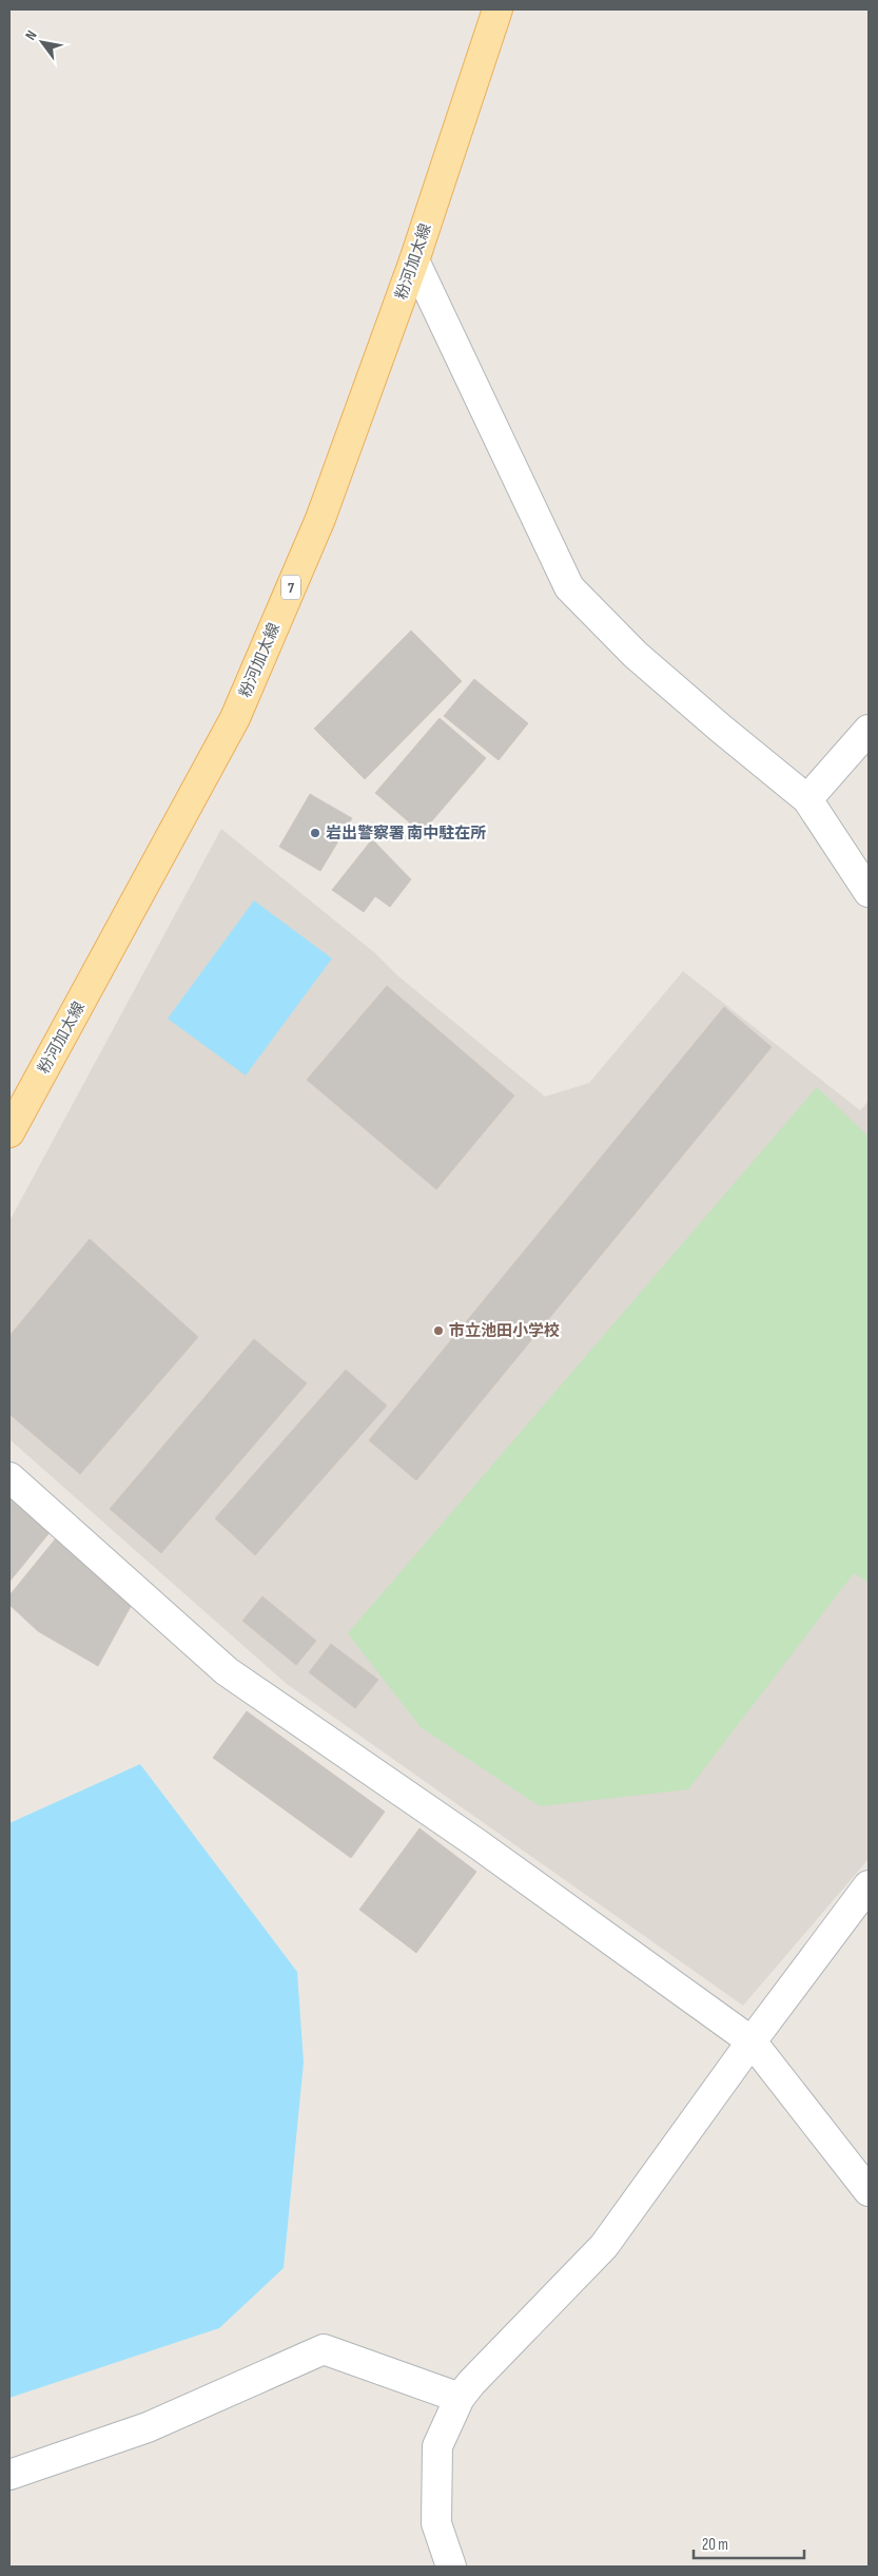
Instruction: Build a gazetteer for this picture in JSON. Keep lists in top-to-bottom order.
{
  "streets": {
    "main road": ["粉河加太線", "7"]
  },
  "places": ["岩出警察署 南中駐在所", "市立池田小学校"],
  "scale_bar": "20 m",
  "north": "top left"
}
